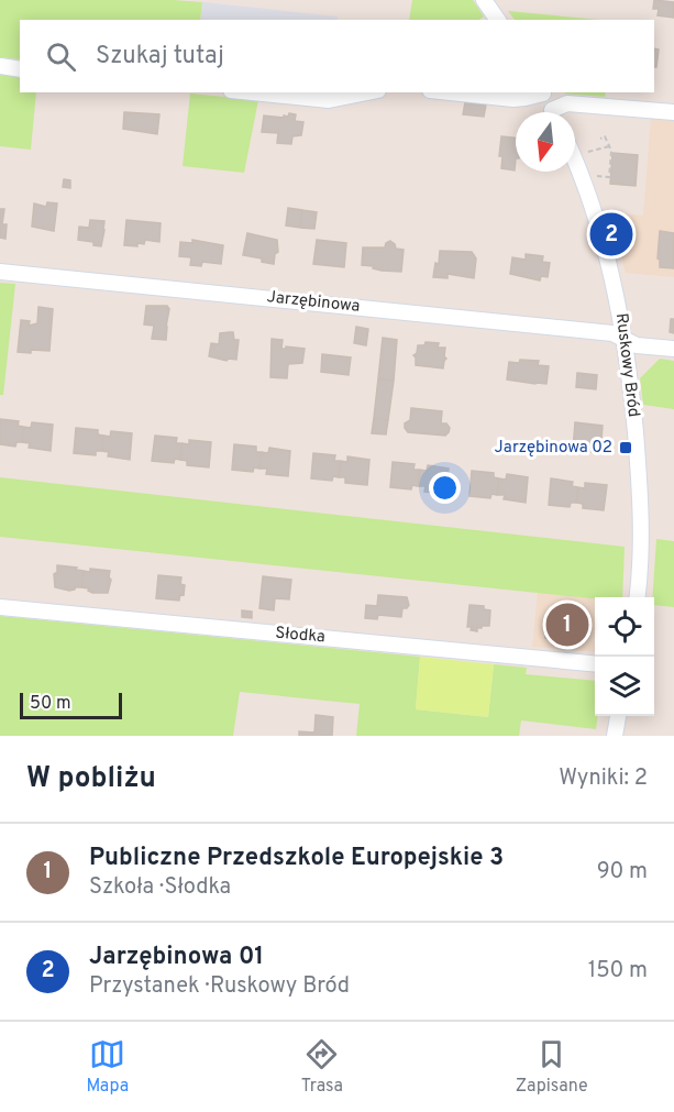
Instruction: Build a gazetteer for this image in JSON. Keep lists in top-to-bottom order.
{
  "streets": {
    "street": ["Jarzębinowa", "Ruskowy Bród", "Słodka"]
  },
  "crossings": [
    ["Jarzębinowa", "Ruskowy Bród"]
  ],
  "places": {
    "transit": ["Jarzębinowa 02"]
  },
  "scale_bar": "50 m",
  "north": "bottom",
  "page": {
    "search": "Szukaj tutaj",
    "pins": ["2", "1"],
    "scale": "50 m",
    "heading": ["W pobliżu", "Wyniki: 2"],
    "list": [
      {
        "mark": "1",
        "name": "Publiczne Przedszkole Europejskie 3",
        "note": "Szkoła · Słodka",
        "value": "90 m"
      },
      {
        "mark": "2",
        "name": "Jarzębinowa 01",
        "note": "Przystanek · Ruskowy Bród",
        "value": "150 m"
      }
    ],
    "nav": ["Mapa", "Trasa", "Zapisane"]
  }
}
